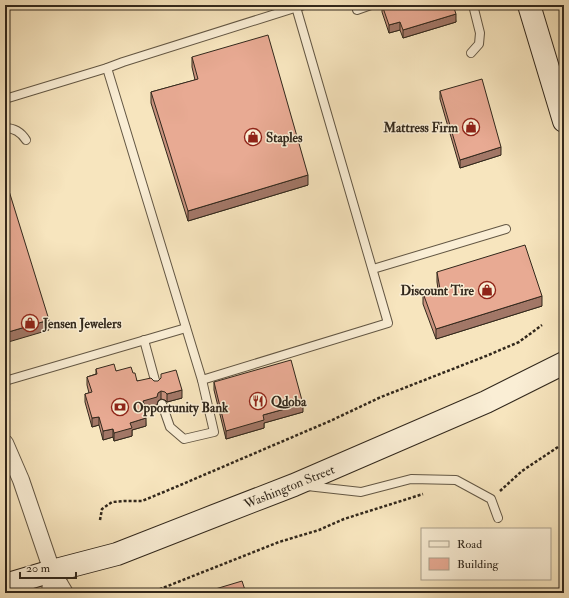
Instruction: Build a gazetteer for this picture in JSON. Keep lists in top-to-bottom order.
{
  "streets": {
    "main road": ["Washington Street"]
  },
  "places": {
    "shop": [
      "Mattress Firm",
      "Staples",
      "Discount Tire",
      "Jensen Jewelers"
    ],
    "restaurant": ["Qdoba"],
    "bank": ["Opportunity Bank"]
  },
  "legend": ["Road", "Building"],
  "scale_bar": "20 m"
}
